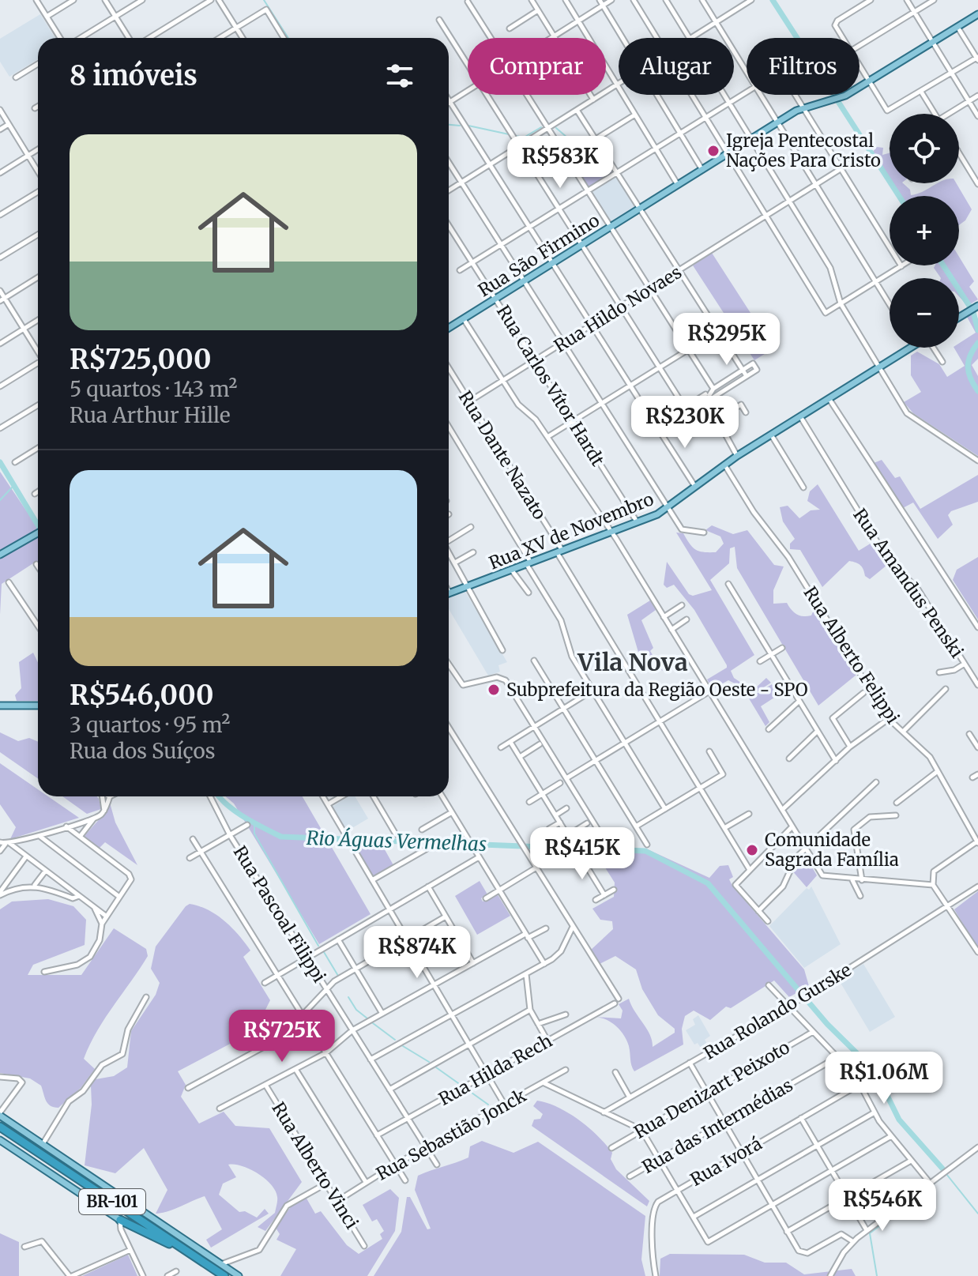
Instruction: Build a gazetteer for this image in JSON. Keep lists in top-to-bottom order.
{
  "streets": {
    "highway": ["BR-101"],
    "main road": ["Rua São Firmino", "Rua XV de Novembro"],
    "street": [
      "Rua Hildo Novaes",
      "Rua Carlos Vítor Hardt",
      "Rua Dante Nazato",
      "Rua Amandus Penski",
      "Rua Alberto Felippi",
      "Rua Pascoal Filippi",
      "Rua Rolando Gurske",
      "Rua Hilda Rech",
      "Rua Denizart Peixoto",
      "Rua das Intermédias",
      "Rua Sebastião Jonck",
      "Rua Ivorá",
      "Rua Alberto Vinci"
    ]
  },
  "crossings": [
    ["Rua São Firmino", "Rua Carlos Vítor Hardt"],
    ["Rua Hildo Novaes", "Rua Carlos Vítor Hardt"],
    ["Rua Hildo Novaes", "Rua Dante Nazato"],
    ["Rua Carlos Vítor Hardt", "Rua XV de Novembro"],
    ["Rua Dante Nazato", "Rua XV de Novembro"],
    ["Rua XV de Novembro", "Rua Amandus Penski"],
    ["Rua XV de Novembro", "Rua Alberto Felippi"],
    ["Rua Pascoal Filippi", "Rua Hilda Rech"],
    ["Rua Pascoal Filippi", "Rua Sebastião Jonck"],
    ["Rua Sebastião Jonck", "Rua Alberto Vinci"]
  ],
  "districts": ["Vila Nova"],
  "water": ["Rio Águas Vermelhas"],
  "places": ["Igreja Pentecostal Nações Para Cristo", "Subprefeitura da Região Oeste - SPO", "Comunidade Sagrada Família"],
  "page": {
    "chip": ["Comprar", "Alugar", "Filtros"],
    "heading": "8 imóveis",
    "map_buttons": ["+", "−"],
    "list": [
      {
        "name": "R$725,000",
        "note": "5 quartos · 143 m² · Rua Arthur Hille"
      },
      {
        "name": "R$546,000",
        "note": "3 quartos · 95 m² · Rua dos Suíços"
      }
    ],
    "price": [
      "R$583K",
      "R$295K",
      "R$230K",
      "R$415K",
      "R$874K",
      "R$725K",
      "R$1.06M",
      "R$546K"
    ]
  }
}
